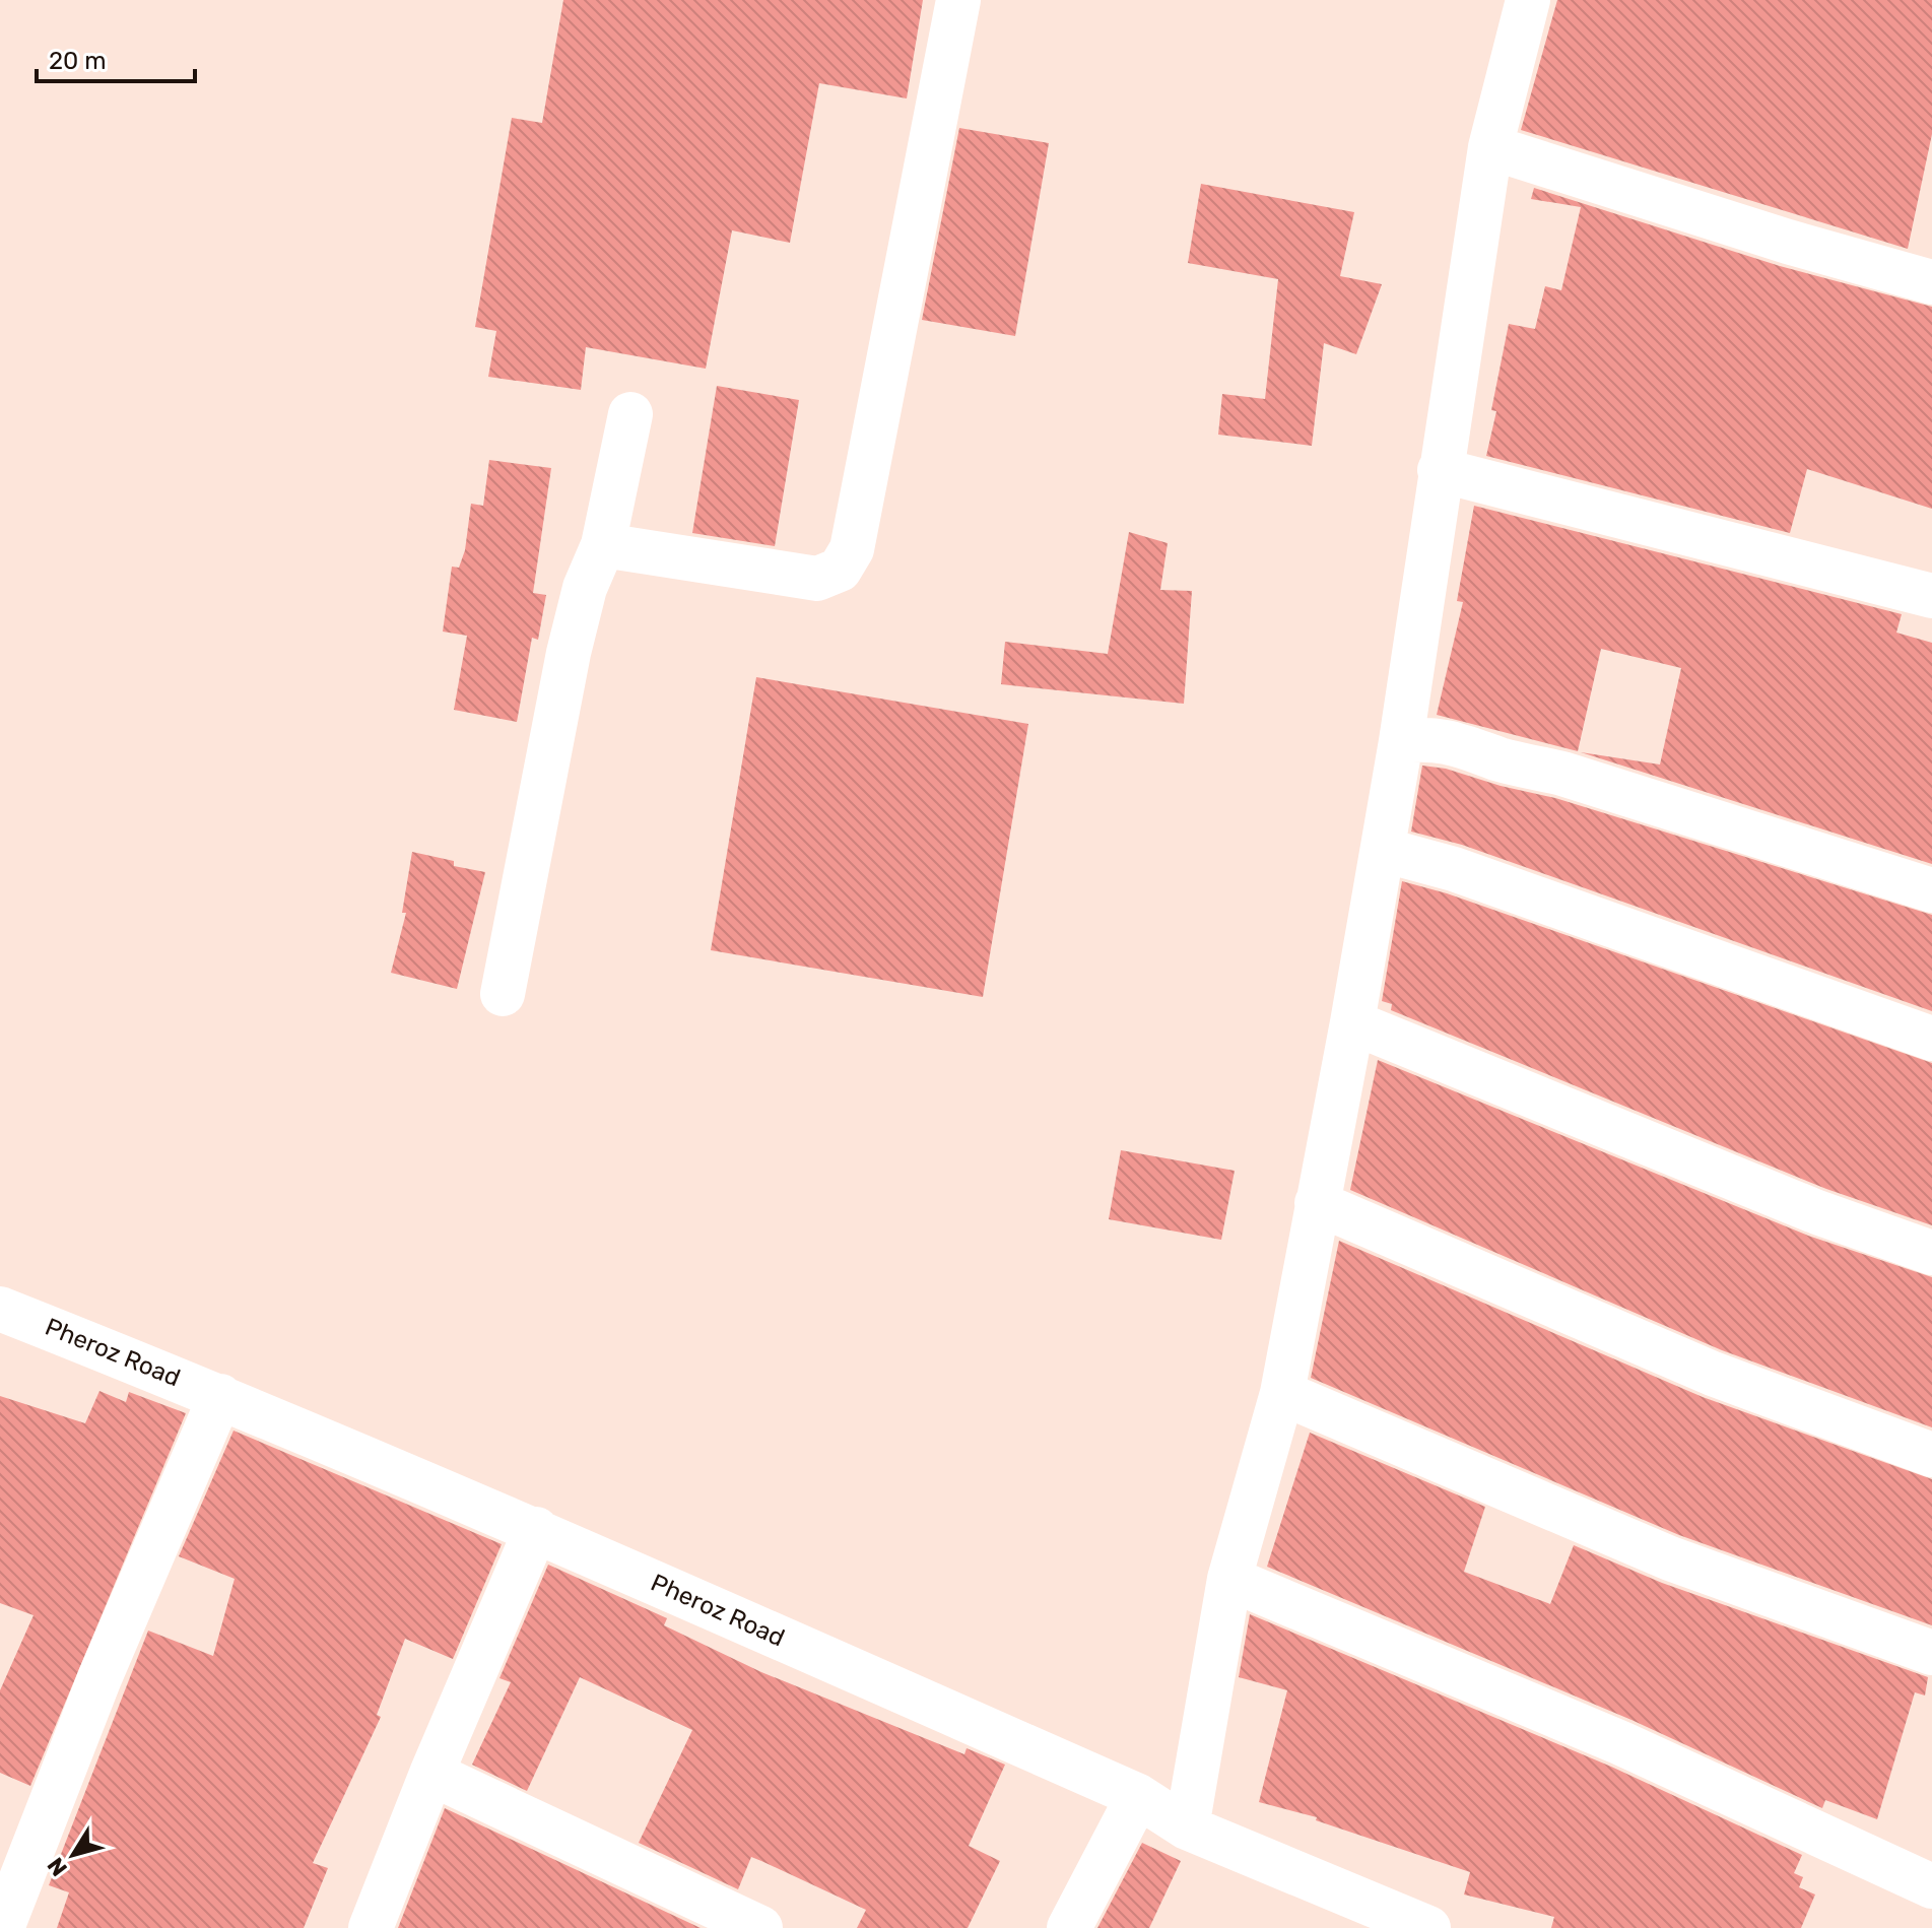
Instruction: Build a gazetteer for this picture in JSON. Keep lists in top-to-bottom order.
{
  "streets": {
    "street": ["Pheroz Road"]
  },
  "scale_bar": "20 m",
  "north": "bottom left"
}
